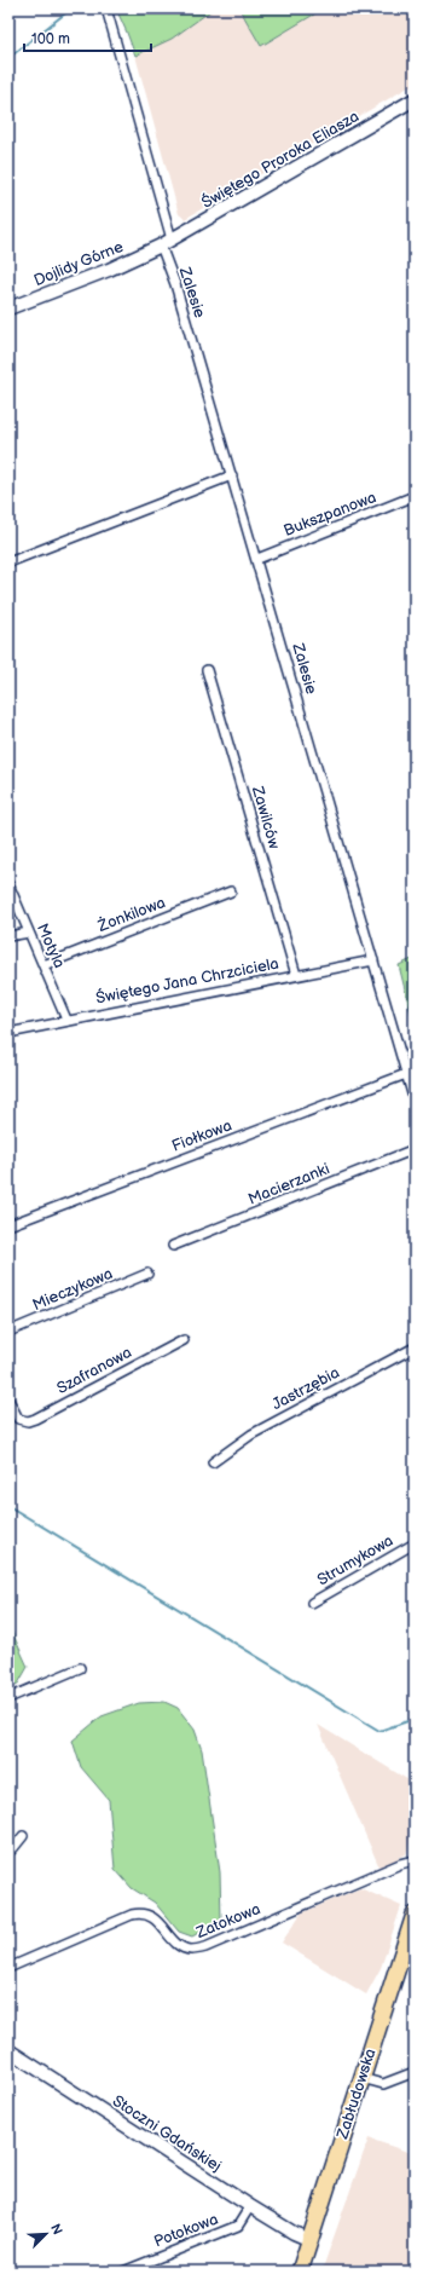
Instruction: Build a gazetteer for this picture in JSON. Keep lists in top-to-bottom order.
{
  "streets": {
    "highway": ["Zabłudowska"],
    "street": [
      "Świętego Proroka Eliasza",
      "Dojlidy Górne",
      "Zalesie",
      "Bukszpanowa",
      "Zawilców",
      "Żonkilowa",
      "Motyla",
      "Świętego Jana Chrzciciela",
      "Fiołkowa",
      "Macierzanki",
      "Mieczykowa",
      "Szafranowa",
      "Jastrzębia",
      "Strumykowa",
      "Zatokowa",
      "Stoczni Gdańskiej",
      "Potokowa"
    ]
  },
  "crossings": [
    ["Świętego Proroka Eliasza", "Dojlidy Górne"],
    ["Świętego Proroka Eliasza", "Zalesie"],
    ["Dojlidy Górne", "Zalesie"],
    ["Zalesie", "Bukszpanowa"],
    ["Zalesie", "Świętego Jana Chrzciciela"],
    ["Zalesie", "Fiołkowa"],
    ["Zawilców", "Świętego Jana Chrzciciela"],
    ["Żonkilowa", "Motyla"],
    ["Motyla", "Świętego Jana Chrzciciela"],
    ["Zabłudowska", "Stoczni Gdańskiej"],
    ["Stoczni Gdańskiej", "Potokowa"]
  ],
  "scale_bar": "100 m",
  "north": "top right"
}
